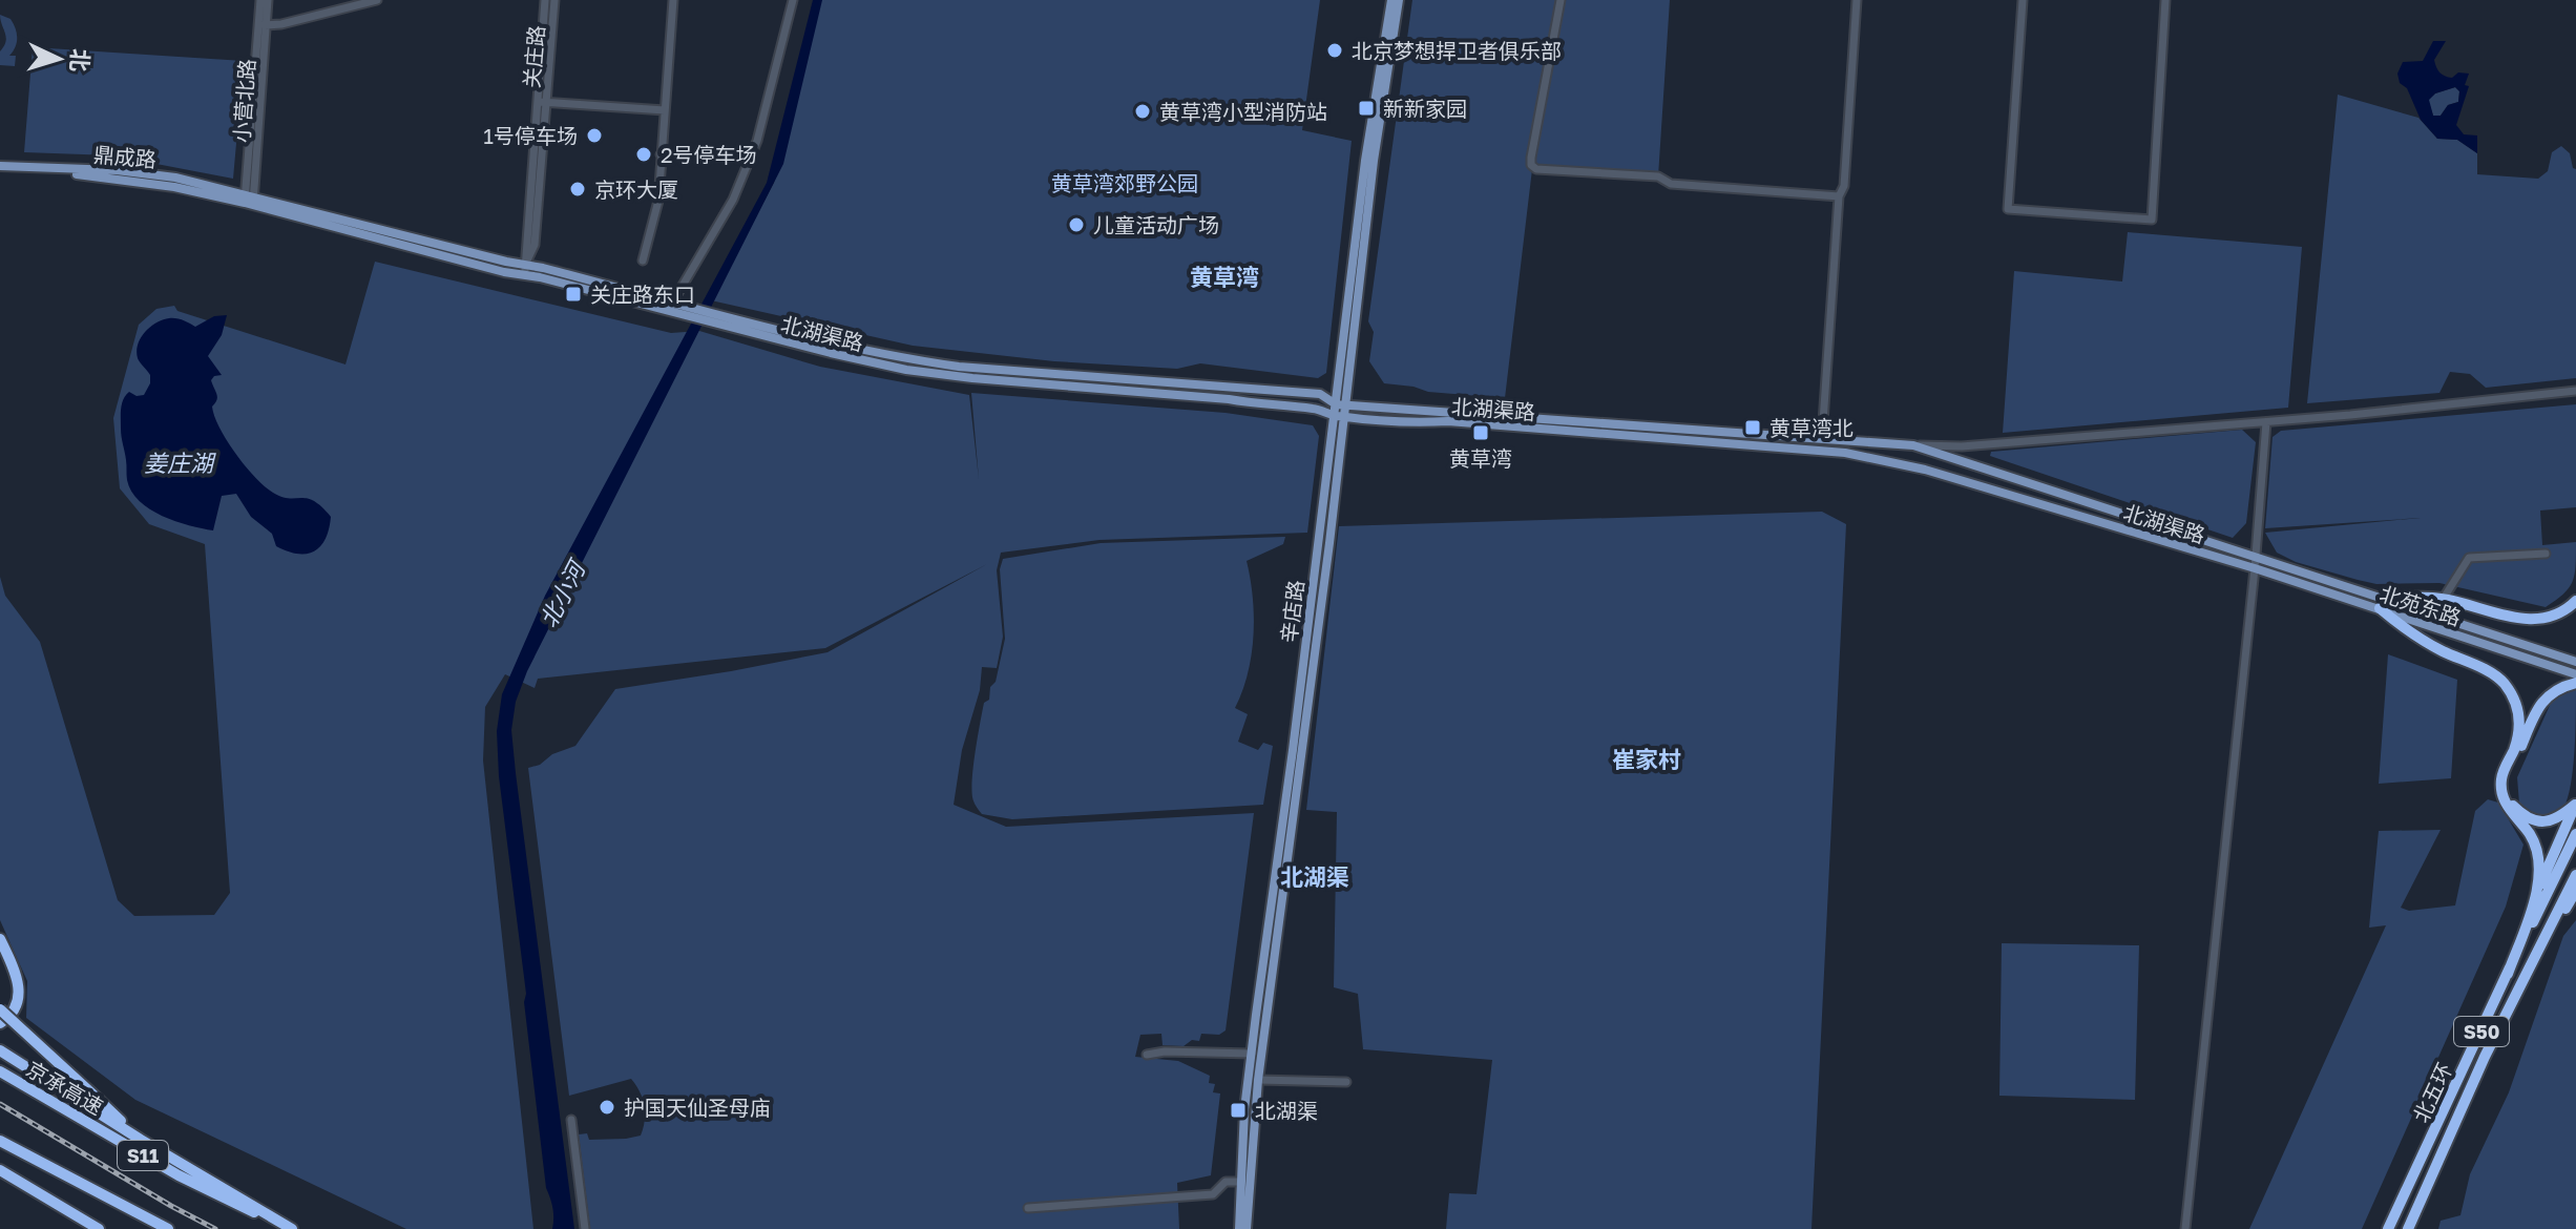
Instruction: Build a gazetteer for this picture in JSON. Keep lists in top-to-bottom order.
{
  "streets": {
    "highway": [
      "S50",
      "京承高速",
      "北五环",
      "S11"
    ],
    "main road": [
      "鼎成路",
      "北湖渠路",
      "北苑东路",
      "辛店路"
    ],
    "street": ["关庄路", "小营北路"]
  },
  "crossings": [
    ["小营北路", "鼎成路"],
    ["北湖渠路", "北苑东路"],
    ["北湖渠路", "辛店路"]
  ],
  "districts": ["黄草湾", "崔家村", "北湖渠"],
  "water": ["姜庄湖", "北小河"],
  "parks": ["黄草湾郊野公园"],
  "places": {
    "other": [
      "北京梦想捍卫者俱乐部",
      "黄草湾小型消防站",
      "1号停车场",
      "2号停车场",
      "京环大厦",
      "儿童活动广场",
      "护国天仙圣母庙"
    ],
    "transit": [
      "新新家园",
      "关庄路东口",
      "黄草湾北",
      "黄草湾",
      "北湖渠"
    ]
  },
  "north": "right"
}
